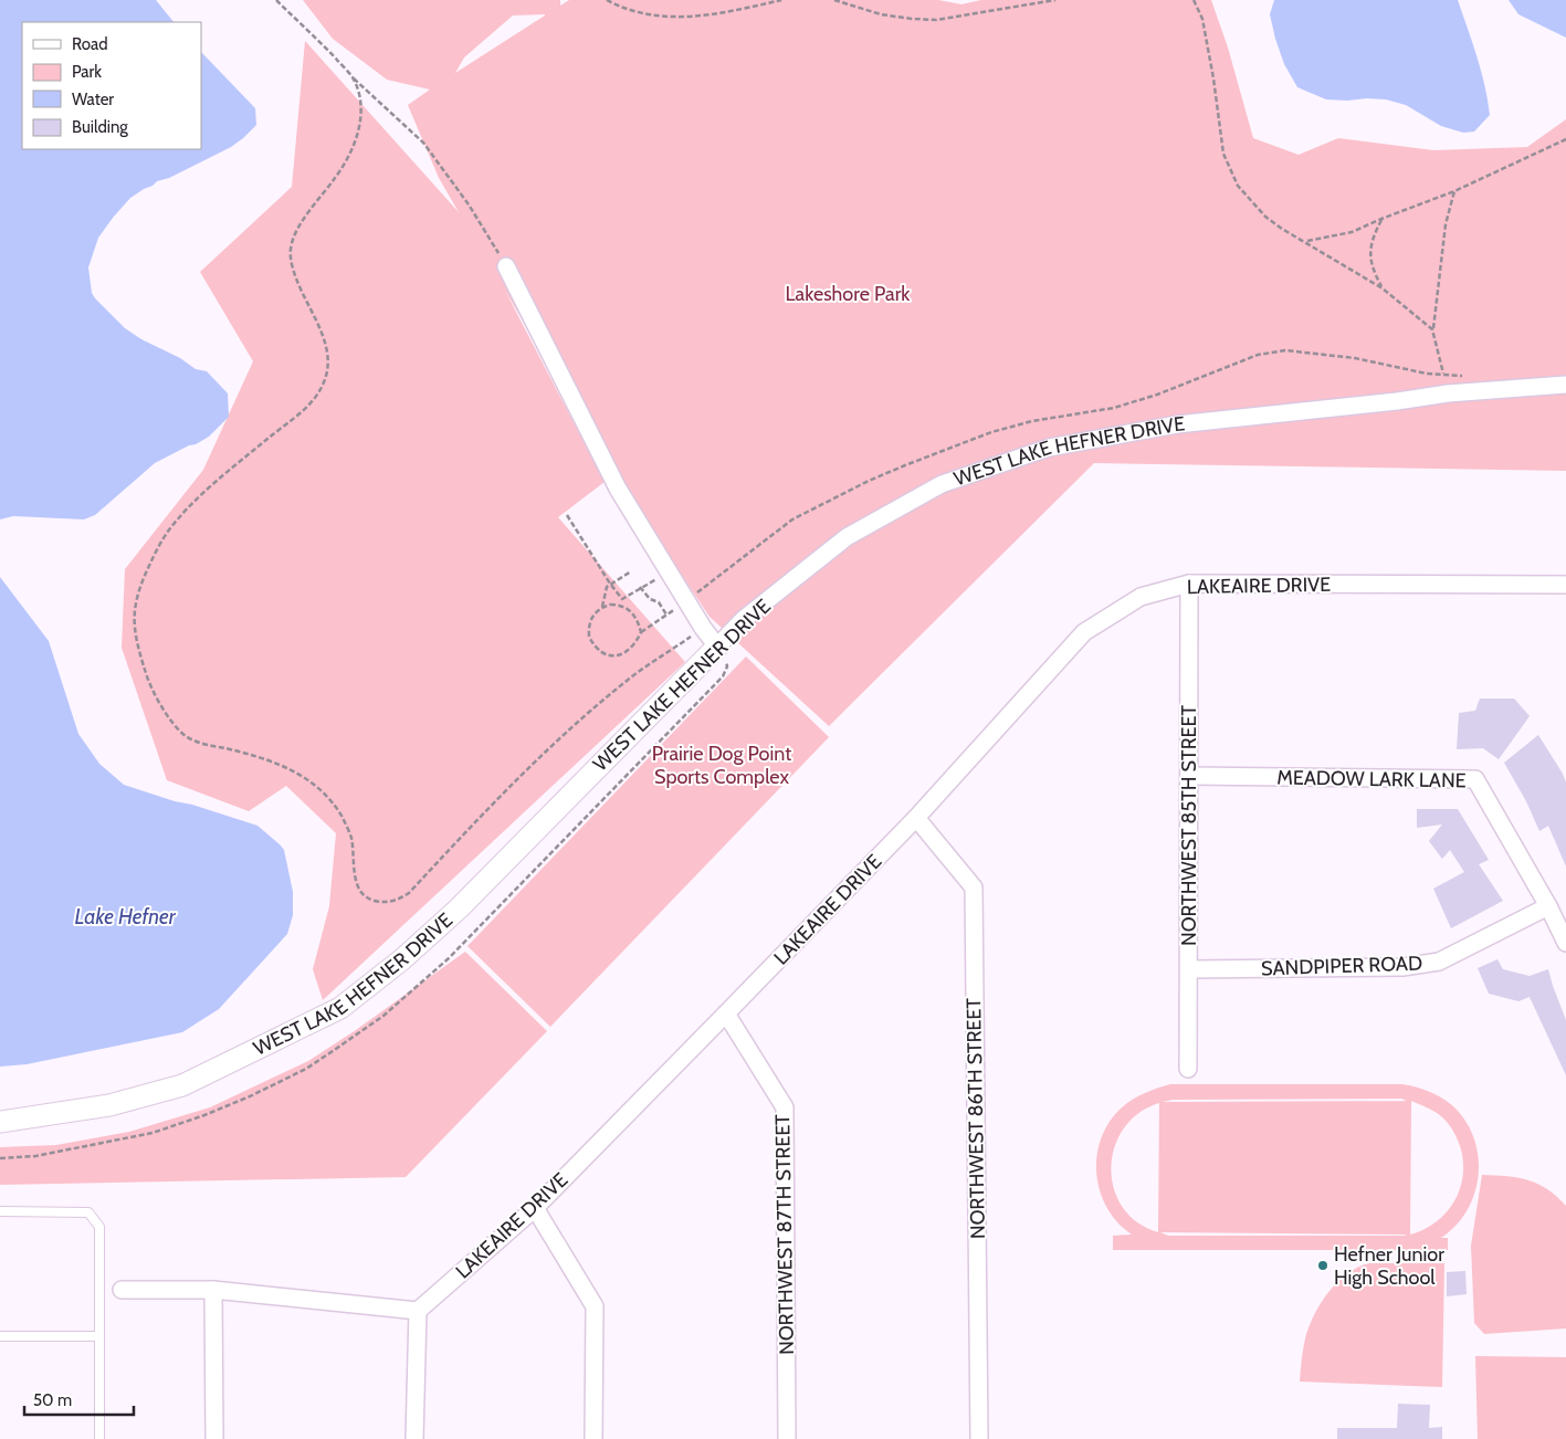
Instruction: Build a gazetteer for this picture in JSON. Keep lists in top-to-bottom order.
{
  "streets": {
    "street": [
      "WEST LAKE HEFNER DRIVE",
      "LAKEAIRE DRIVE",
      "MEADOW LARK LANE",
      "NORTHWEST 85TH STREET",
      "SANDPIPER ROAD",
      "NORTHWEST 86TH STREET",
      "NORTHWEST 87TH STREET"
    ]
  },
  "crossings": [
    ["LAKEAIRE DRIVE", "NORTHWEST 85TH STREET"],
    ["LAKEAIRE DRIVE", "NORTHWEST 86TH STREET"],
    ["LAKEAIRE DRIVE", "NORTHWEST 87TH STREET"],
    ["MEADOW LARK LANE", "NORTHWEST 85TH STREET"],
    ["MEADOW LARK LANE", "SANDPIPER ROAD"],
    ["NORTHWEST 85TH STREET", "SANDPIPER ROAD"]
  ],
  "water": ["Lake Hefner"],
  "parks": ["Lakeshore Park", "Prairie Dog Point Sports Complex"],
  "places": ["Hefner Junior High School"],
  "legend": [
    "Road",
    "Park",
    "Water",
    "Building"
  ],
  "scale_bar": "50 m"
}
